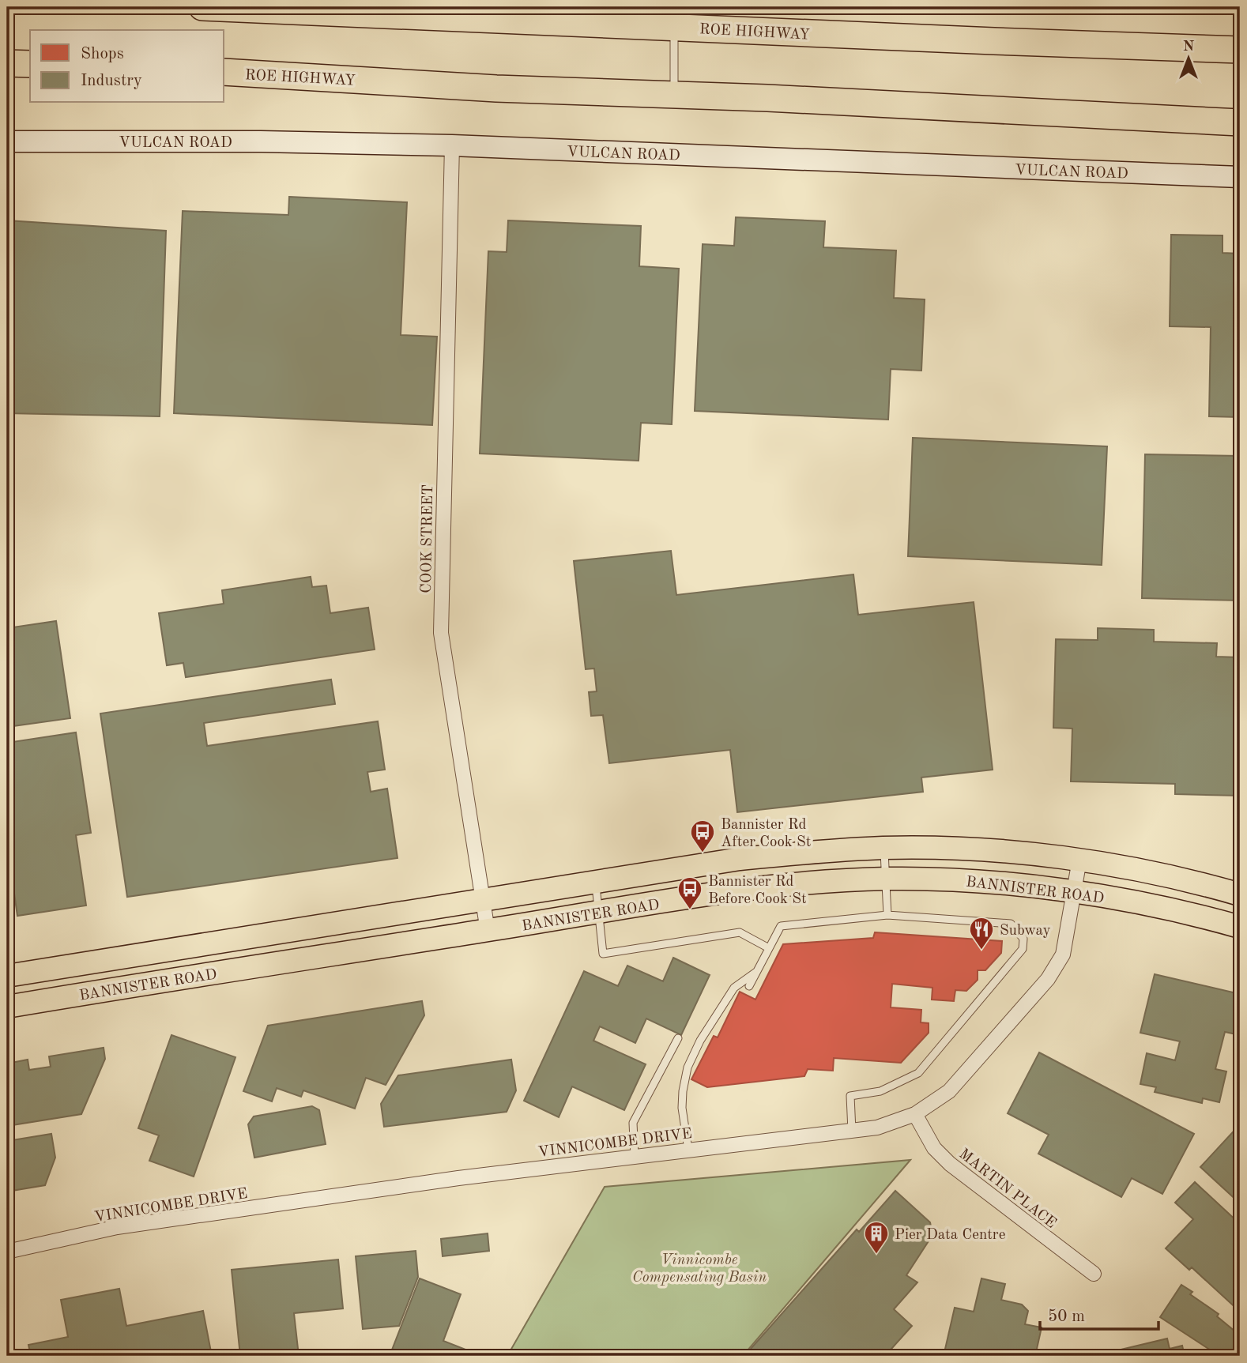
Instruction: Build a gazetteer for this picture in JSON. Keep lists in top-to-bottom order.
{
  "streets": {
    "highway": ["ROE HIGHWAY"],
    "main road": ["BANNISTER ROAD"],
    "street": [
      "VULCAN ROAD",
      "COOK STREET",
      "VINNICOMBE DRIVE",
      "MARTIN PLACE"
    ]
  },
  "crossings": [
    ["VULCAN ROAD", "COOK STREET"],
    ["COOK STREET", "BANNISTER ROAD"],
    ["BANNISTER ROAD", "VINNICOMBE DRIVE"],
    ["VINNICOMBE DRIVE", "MARTIN PLACE"]
  ],
  "parks": ["Vinnicombe Compensating Basin"],
  "places": {
    "bus stop": ["Bannister Rd After Cook St", "Bannister Rd Before Cook St"],
    "restaurant": ["Subway"],
    "building": ["Pier Data Centre"]
  },
  "legend": ["Shops", "Industry"],
  "scale_bar": "50 m",
  "north": "top"
}
